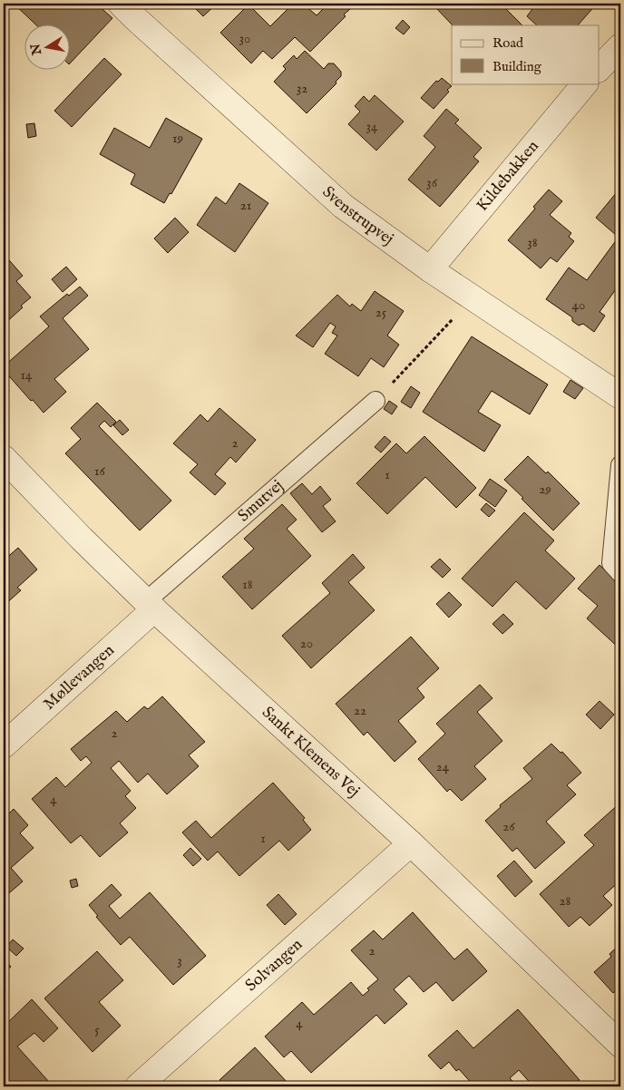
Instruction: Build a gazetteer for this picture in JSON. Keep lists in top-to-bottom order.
{
  "streets": {
    "street": [
      "Kildebakken",
      "Svenstrupvej",
      "Møllevangen",
      "Sankt Klemens Vej",
      "Solvangen"
    ],
    "lane": ["Smutvej"]
  },
  "crossings": [
    ["Kildebakken", "Svenstrupvej"],
    ["Smutvej", "Møllevangen"],
    ["Smutvej", "Sankt Klemens Vej"],
    ["Møllevangen", "Sankt Klemens Vej"],
    ["Sankt Klemens Vej", "Solvangen"]
  ],
  "house_numbers": [
    "30",
    "32",
    "34",
    "19",
    "36",
    "21",
    "38",
    "40",
    "25",
    "14",
    "2",
    "16",
    "1",
    "29",
    "18",
    "20",
    "22",
    "2",
    "24",
    "4",
    "26",
    "1",
    "28",
    "2",
    "3",
    "4",
    "5"
  ],
  "legend": ["Road", "Building"],
  "north": "left"
}
